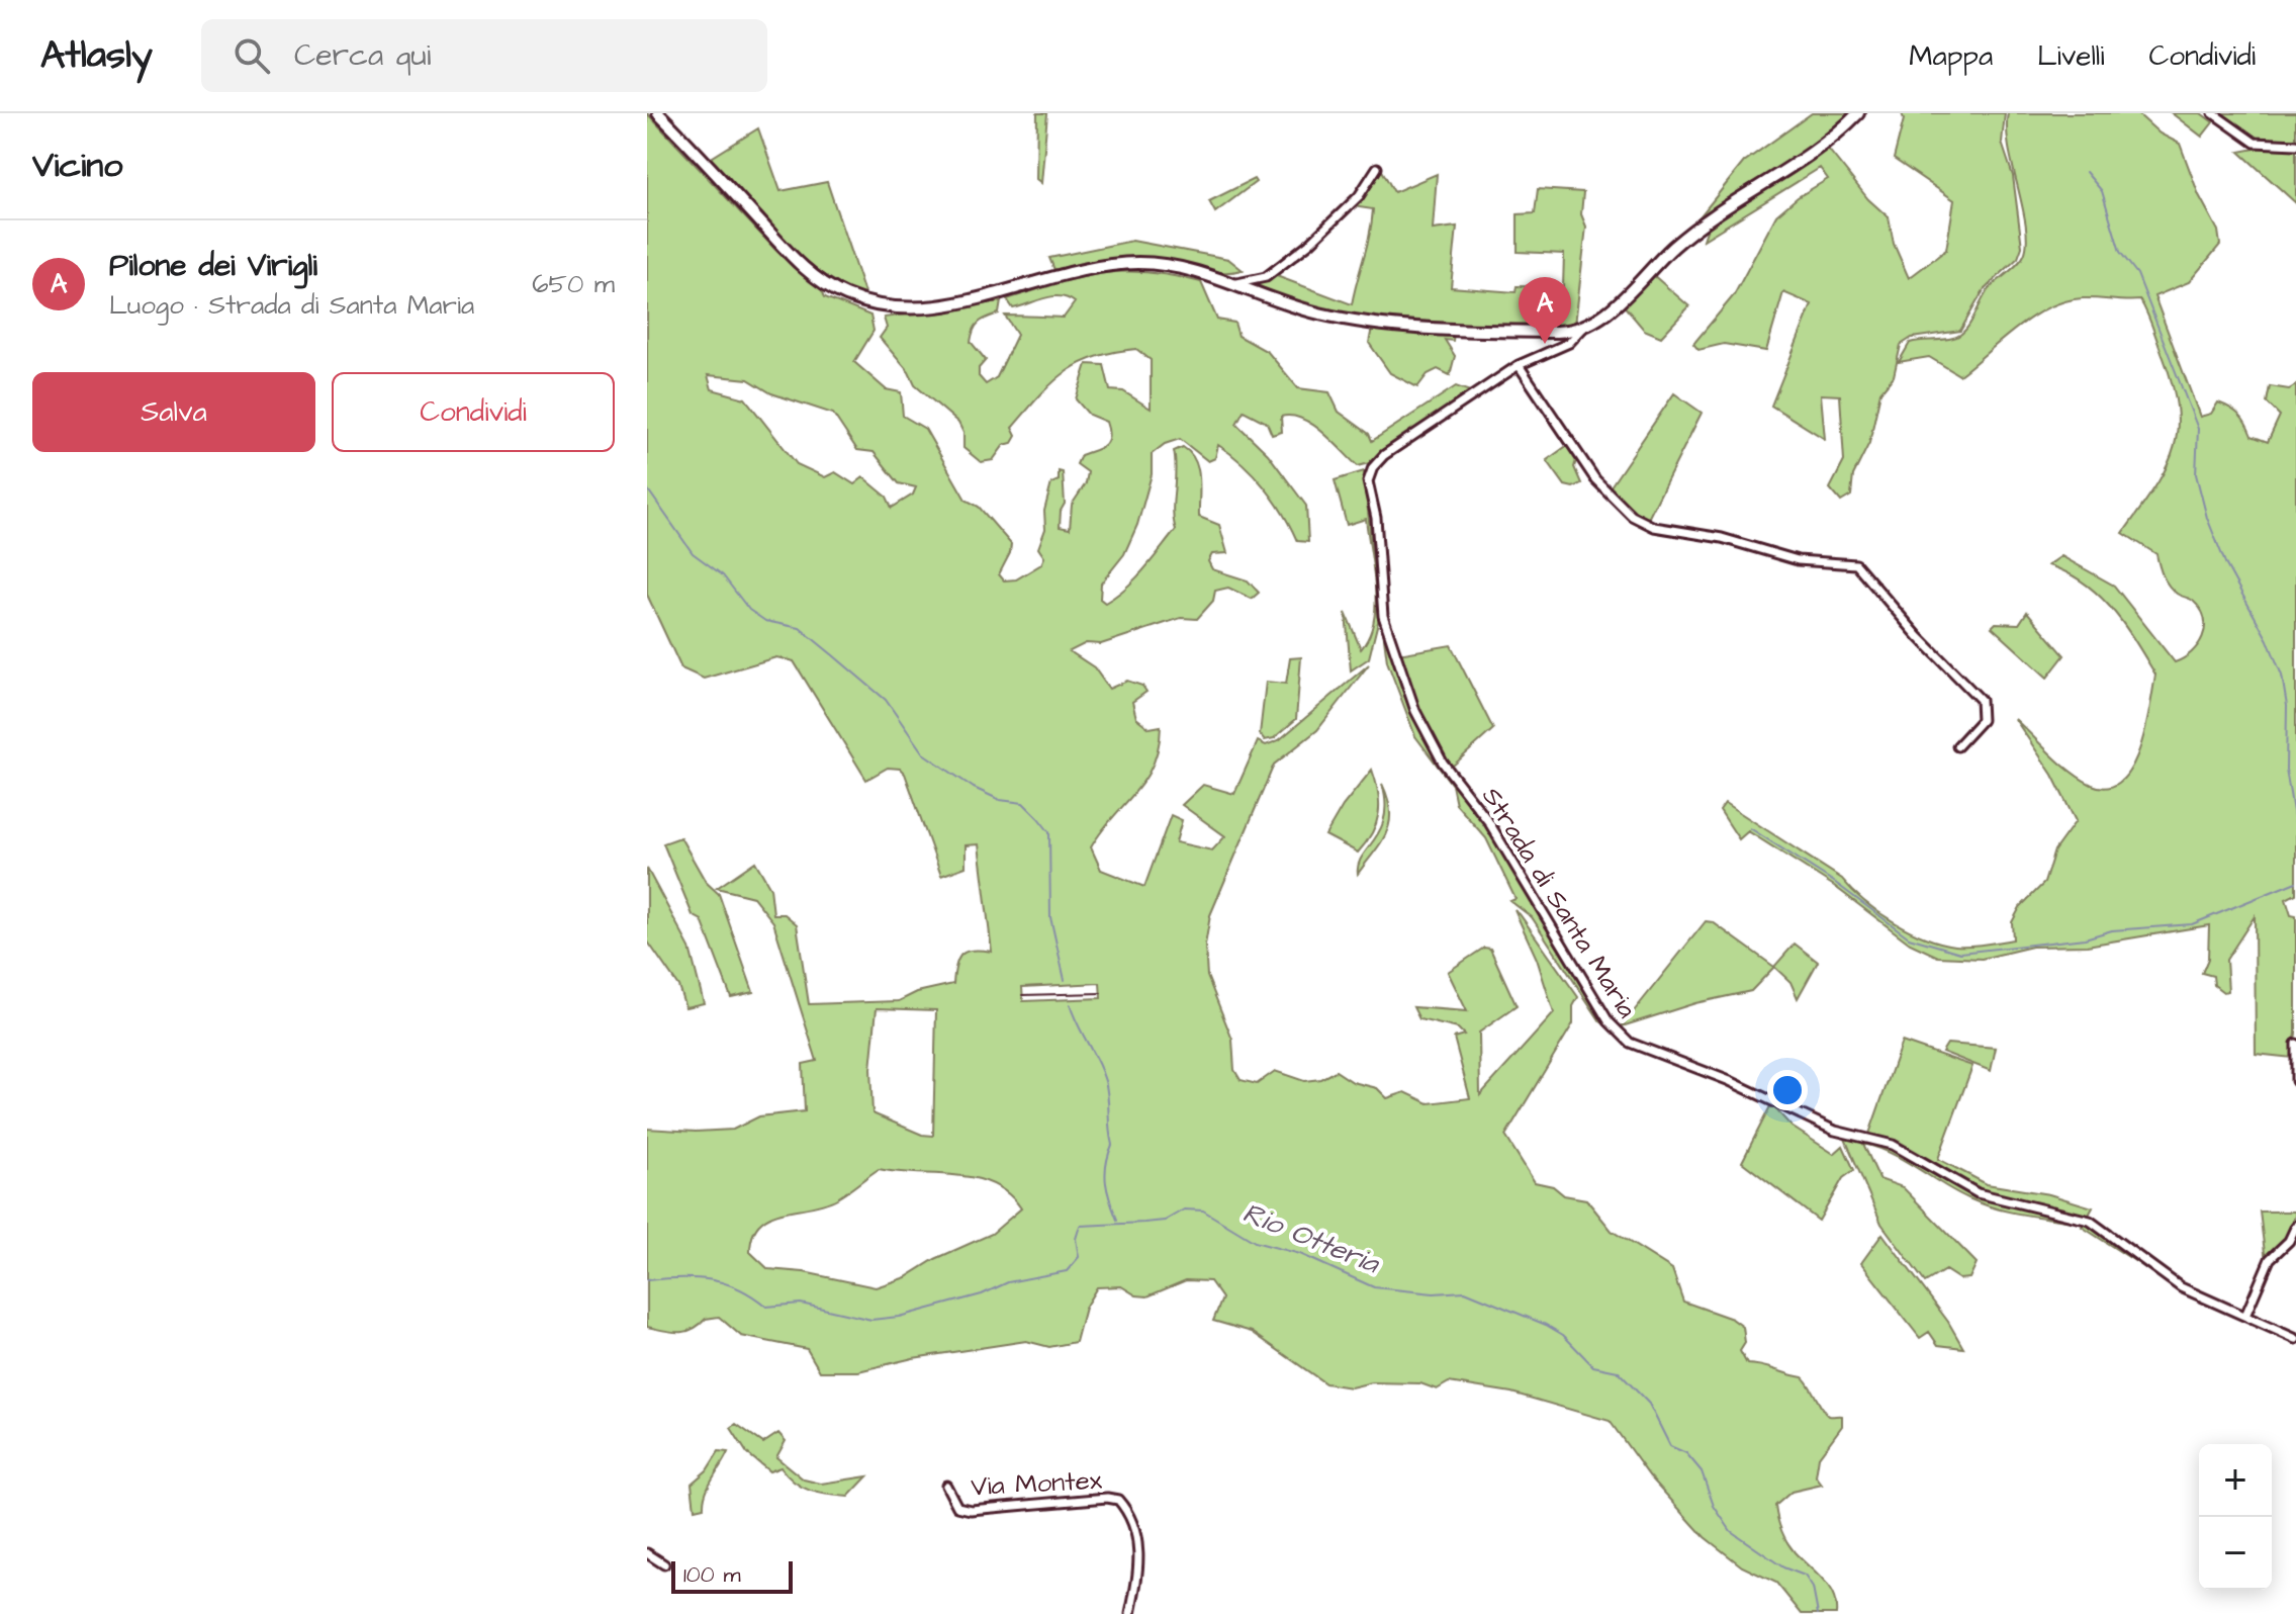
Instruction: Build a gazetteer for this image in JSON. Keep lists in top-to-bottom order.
{
  "streets": {
    "street": ["Strada di Santa Maria", "Via Montex"]
  },
  "water": ["Rio Otteria"],
  "scale_bar": "100 m",
  "page": {
    "header": "Atlasly",
    "search": "Cerca qui",
    "nav": ["Mappa", "Livelli", "Condividi"],
    "heading": "Vicino",
    "list": [
      {
        "mark": "A",
        "name": "Pilone dei Virigli",
        "note": "Luogo · Strada di Santa Maria",
        "value": "650 m"
      }
    ],
    "pins": "A",
    "buttons": ["Salva", "Condividi"],
    "map_buttons": ["+", "−"],
    "scale": "100 m"
  }
}
